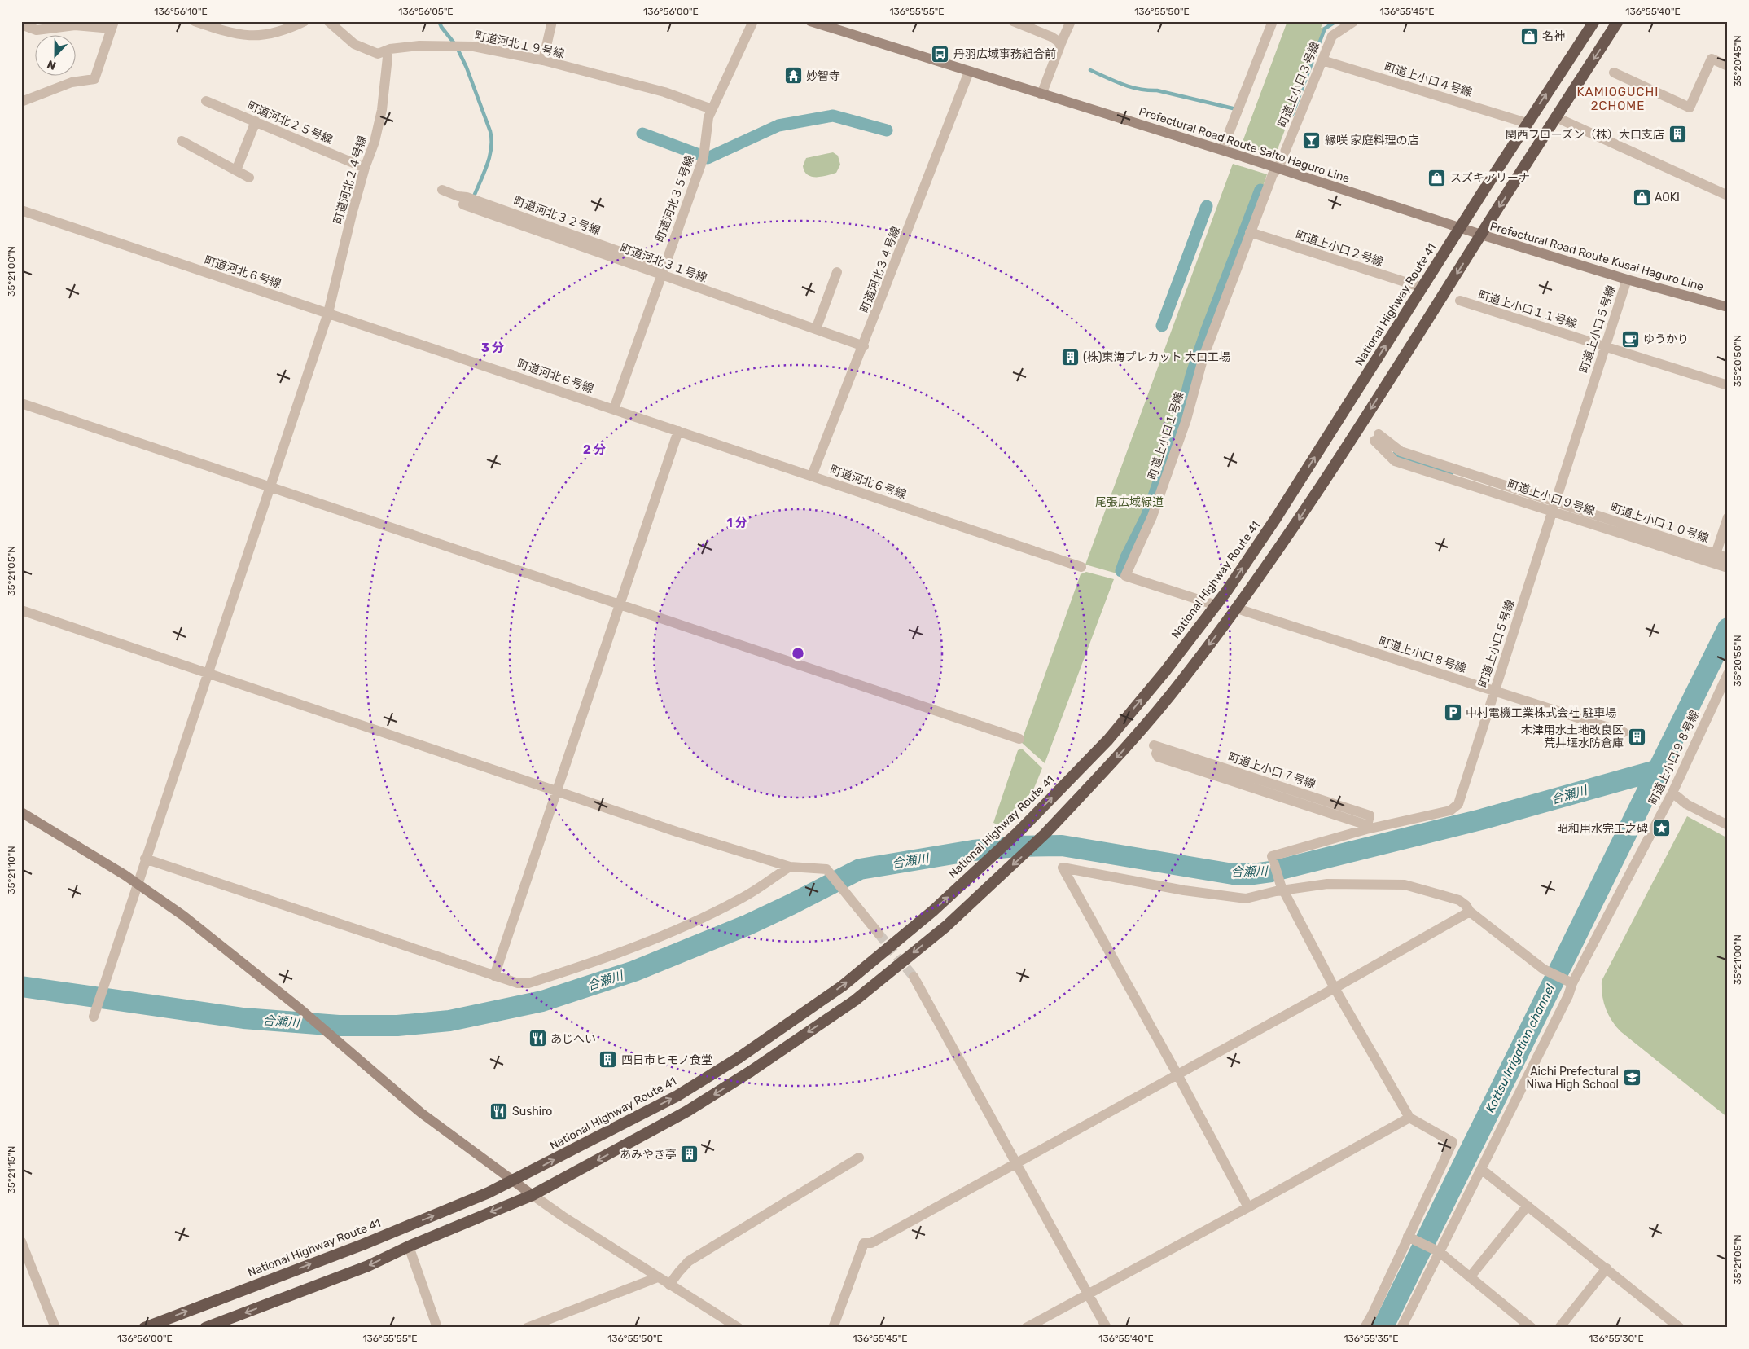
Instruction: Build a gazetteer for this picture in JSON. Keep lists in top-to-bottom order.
{
  "streets": {
    "highway": ["National Highway Route 41"],
    "main road": ["Prefectural Road Route Saito Haguro Line", "Prefectural Road Route Kusai Haguro Line"],
    "street": [
      "町道河北１９号線",
      "町道上小口４号線",
      "町道上小口３号線",
      "町道河北２５号線",
      "町道河北２４号線",
      "町道河北３５号線",
      "町道河北３２号線",
      "町道上小口２号線",
      "町道河北３１号線",
      "町道河北３４号線",
      "町道河北６号線",
      "町道上小口１１号線",
      "町道上小口５号線",
      "町道上小口１号線",
      "町道上小口９号線",
      "町道上小口１０号線",
      "町道上小口８号線",
      "町道上小口９８号線"
    ]
  },
  "crossings": [
    ["町道河北１９号線", "町道河北２４号線"],
    ["町道河北１９号線", "町道河北３５号線"],
    ["町道上小口４号線", "町道上小口３号線"],
    ["町道上小口４号線", "National Highway Route 41"],
    ["町道上小口３号線", "Prefectural Road Route Saito Haguro Line"],
    ["町道上小口３号線", "町道上小口１号線"],
    ["町道河北２５号線", "町道河北２４号線"],
    ["Prefectural Road Route Saito Haguro Line", "Prefectural Road Route Kusai Haguro Line"],
    ["Prefectural Road Route Saito Haguro Line", "町道河北３４号線"],
    ["Prefectural Road Route Saito Haguro Line", "National Highway Route 41"],
    ["Prefectural Road Route Saito Haguro Line", "町道上小口１号線"],
    ["町道河北２４号線", "町道河北６号線"],
    ["町道河北３５号線", "町道河北３２号線"],
    ["町道河北３５号線", "町道河北３１号線"],
    ["町道河北３５号線", "町道河北６号線"],
    ["町道河北３２号線", "町道河北３１号線"],
    ["町道上小口２号線", "National Highway Route 41"],
    ["町道上小口２号線", "町道上小口１号線"],
    ["Prefectural Road Route Kusai Haguro Line", "National Highway Route 41"],
    ["Prefectural Road Route Kusai Haguro Line", "町道上小口５号線"],
    ["町道河北３１号線", "町道河北３４号線"],
    ["町道河北３４号線", "町道河北６号線"],
    ["National Highway Route 41", "町道上小口１号線"],
    ["町道上小口１１号線", "町道上小口５号線"],
    ["町道上小口５号線", "町道上小口９号線"],
    ["町道上小口５号線", "町道上小口１０号線"],
    ["町道上小口５号線", "町道上小口８号線"],
    ["町道上小口９号線", "町道上小口１０号線"]
  ],
  "districts": ["KAMIOGUCHI 2CHOME"],
  "water": ["合瀬川", "Kottsu Irrigation channel"],
  "parks": ["尾張広域緑道"],
  "places": {
    "shop": ["名神", "スズキアリーナ", "AOKI"],
    "bus stop": ["丹羽広域事務組合前"],
    "temple": ["妙智寺"],
    "building": [
      "関西フローズン（株）大口支店",
      "(株)東海プレカット 大口工場",
      "木津用水土地改良区 荒井堰水防倉庫",
      "四日市ヒモノ食堂",
      "あみやき亭"
    ],
    "bar": ["縁咲 家庭料理の店"],
    "cafe": ["ゆうかり"],
    "parking": ["中村電機工業株式会社 駐車場"],
    "place": ["昭和用水完工之碑"],
    "restaurant": ["あじへい", "Sushiro"],
    "school or university": ["Aichi Prefectural Niwa High School"]
  },
  "north": "bottom",
  "coordinates": [
    "136°56'10\"E",
    "136°56'05\"E",
    "136°56'00\"E",
    "136°55'55\"E",
    "136°55'50\"E",
    "136°55'45\"E",
    "136°55'40\"E",
    "35°20'45\"N",
    "35°21'00\"N",
    "35°20'50\"N",
    "35°21'05\"N",
    "35°20'55\"N",
    "35°21'10\"N",
    "35°21'15\"N",
    "136°55'35\"E",
    "136°55'30\"E"
  ],
  "rings": ["3 分", "2 分", "1 分"]
}
